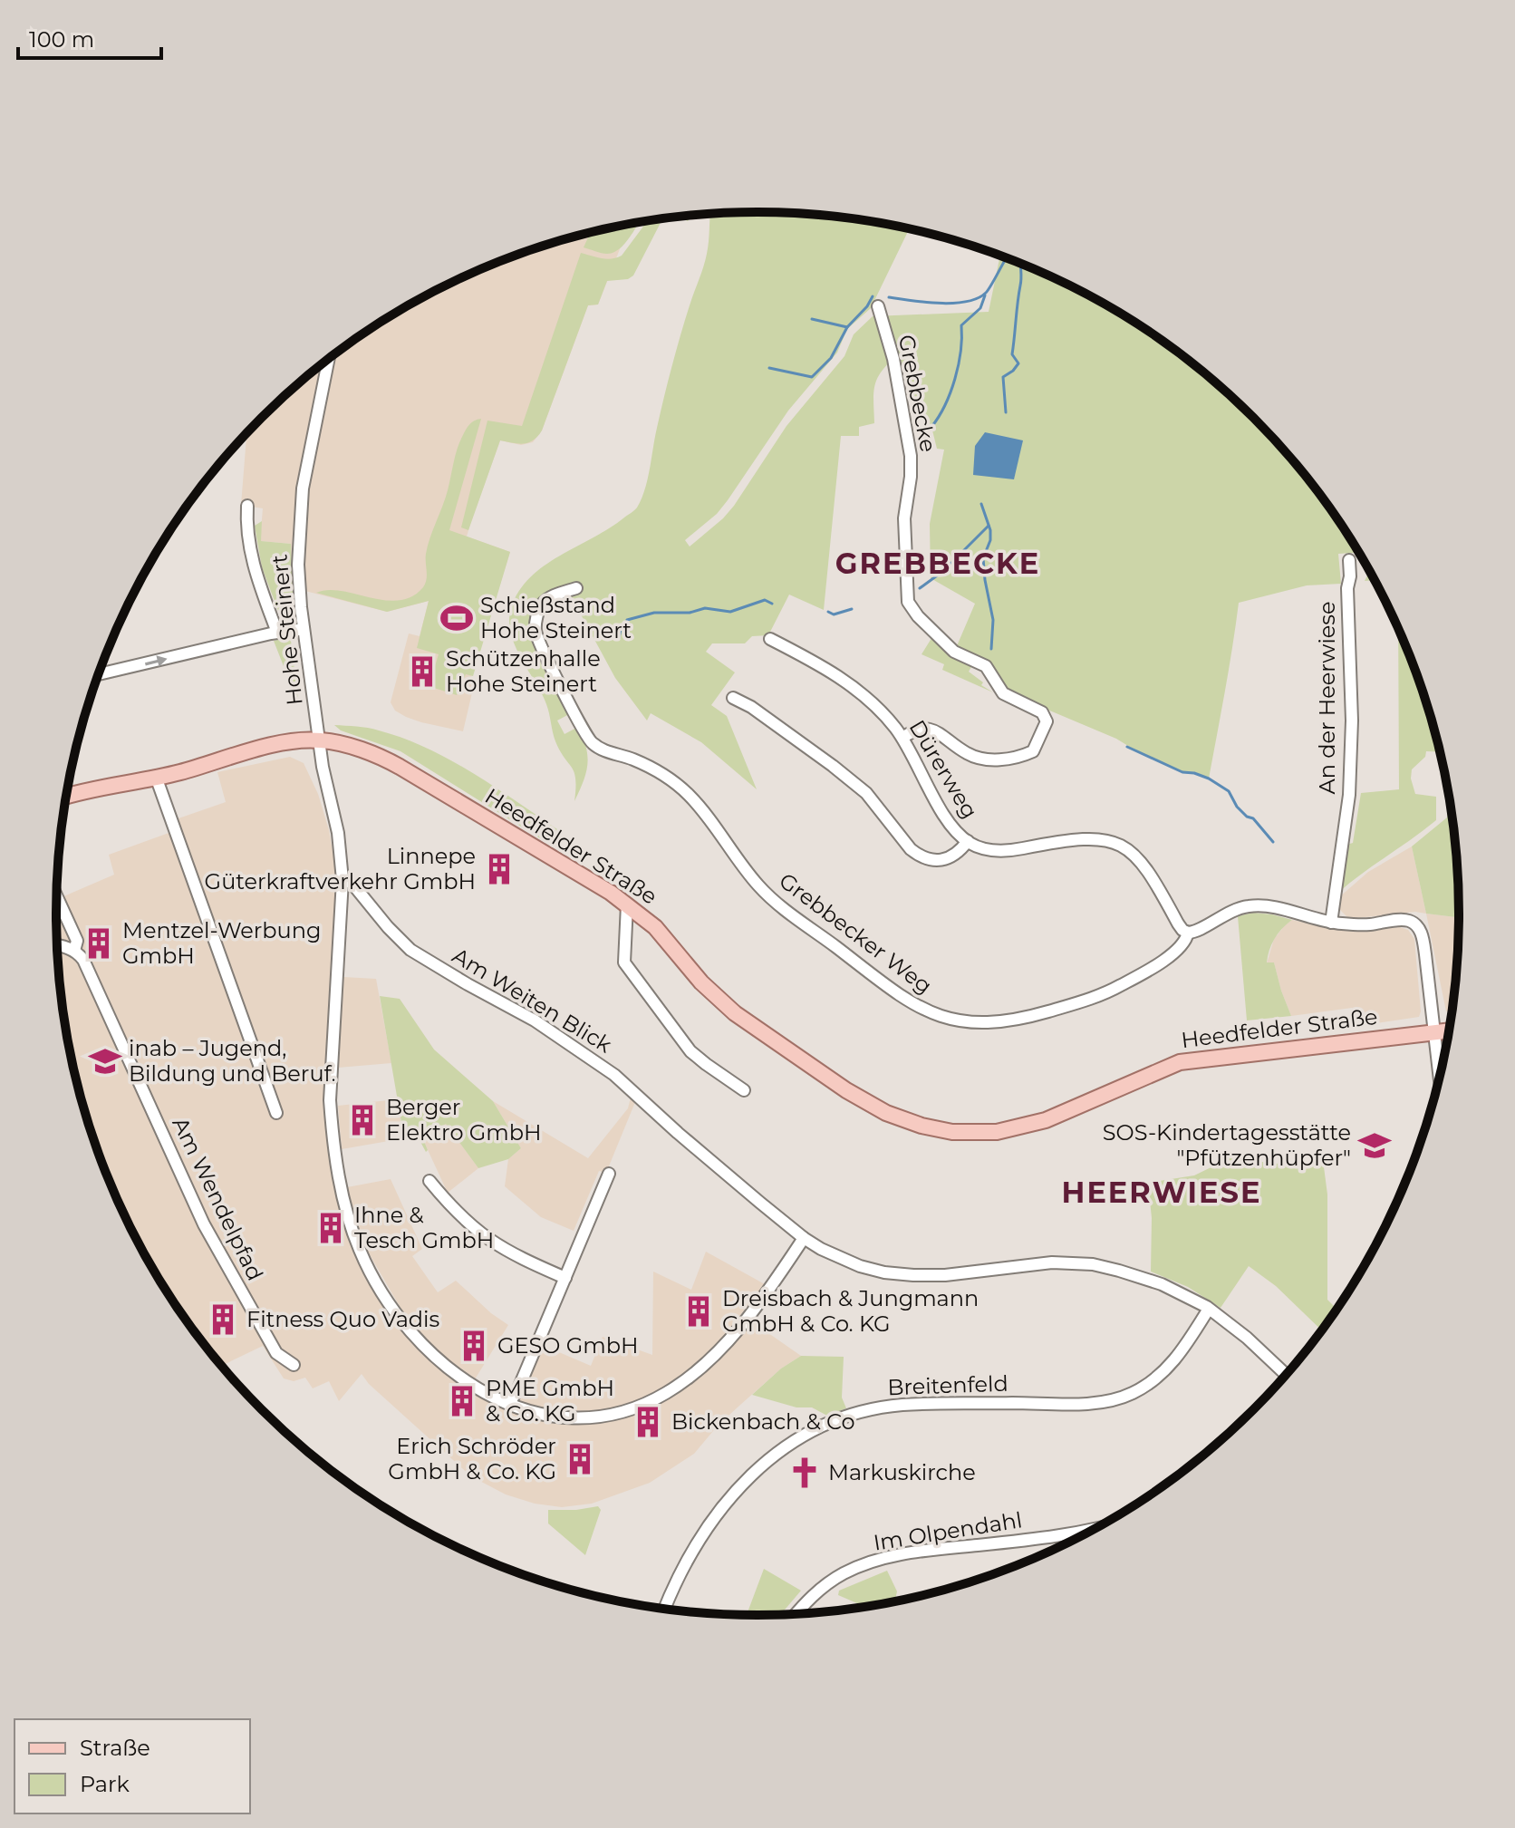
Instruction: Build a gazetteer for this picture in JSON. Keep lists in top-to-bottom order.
{
  "streets": {
    "main road": ["Heedfelder Straße"],
    "street": [
      "Grebbecke",
      "Hohe Steinert",
      "An der Heerwiese",
      "Dürerweg",
      "Grebbecker Weg",
      "Am Weiten Blick",
      "Am Wendelpfad",
      "Breitenfeld",
      "Im Olpendahl"
    ]
  },
  "crossings": [
    ["Grebbecke", "Dürerweg"],
    ["Hohe Steinert", "Heedfelder Straße"],
    ["An der Heerwiese", "Grebbecker Weg"],
    ["Dürerweg", "Grebbecker Weg"],
    ["Heedfelder Straße", "Grebbecker Weg"],
    ["Am Weiten Blick", "Breitenfeld"]
  ],
  "districts": ["GREBBECKE", "HEERWIESE"],
  "places": {
    "sports": ["Schießstand Hohe Steinert"],
    "building": [
      "Schützenhalle Hohe Steinert",
      "Linnepe Güterkraftverkehr GmbH",
      "Mentzel-Werbung GmbH",
      "Berger Elektro GmbH",
      "Ihne & Tesch GmbH",
      "Dreisbach & Jungmann GmbH & Co. KG",
      "Fitness Quo Vadis",
      "GESO GmbH",
      "PME GmbH & Co. KG",
      "Bickenbach & Co",
      "Erich Schröder GmbH & Co. KG"
    ],
    "school or university": ["inab – Jugend, Bildung und Beruf.", "SOS-Kindertagesstätte \"Pfützenhüpfer\""],
    "church": ["Markuskirche"]
  },
  "legend": ["Straße", "Park"],
  "scale_bar": "100 m"
}
